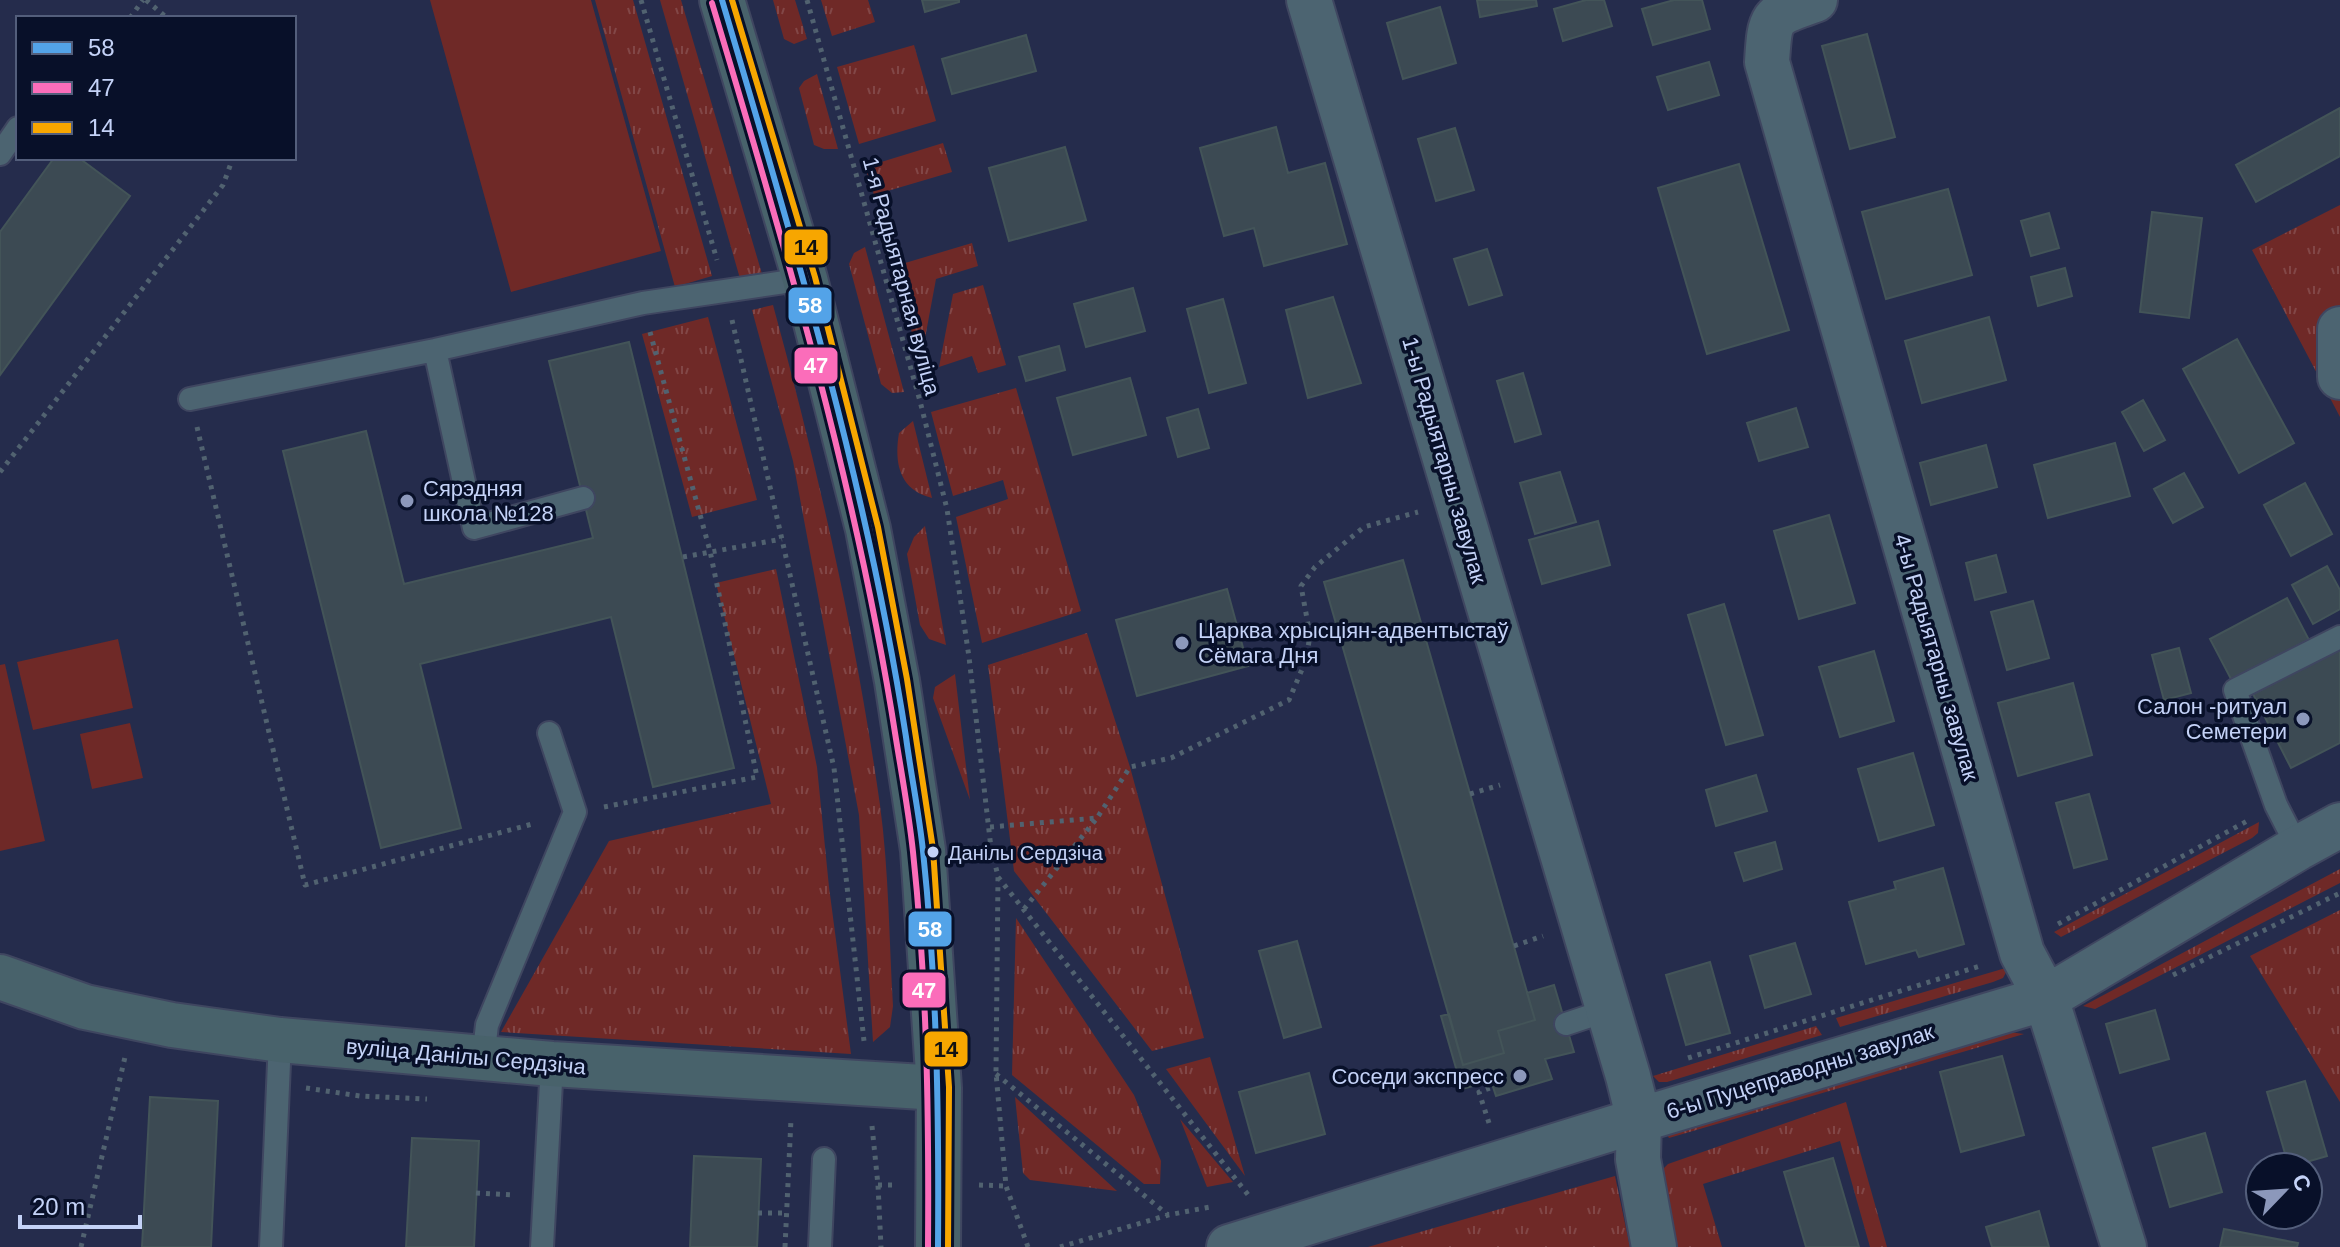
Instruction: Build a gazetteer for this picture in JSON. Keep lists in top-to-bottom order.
{
  "streets": {
    "main road": ["вуліца Данілы Сердзіча"],
    "street": ["1-ы Радыятарны завулак", "4-ы Радыятарны завулак", "6-ы Пуцеправодны завулак"],
    "path": ["1-я Радыятарная вуліца"]
  },
  "crossings": [
    ["1-ы Радыятарны завулак", "6-ы Пуцеправодны завулак"],
    ["4-ы Радыятарны завулак", "6-ы Пуцеправодны завулак"]
  ],
  "places": [
    "Сярэдняя школа №128",
    "Царква хрысціян-адвентыстаў Сёмага Дня",
    "Салон -ритуал Семетери",
    "Данілы Сердзіча",
    "Соседи экспресс"
  ],
  "lines": ["transit line 58", "transit line 14", "transit line 47"],
  "legend": ["58", "47", "14"],
  "scale_bar": "20 m",
  "north": "top right"
}
